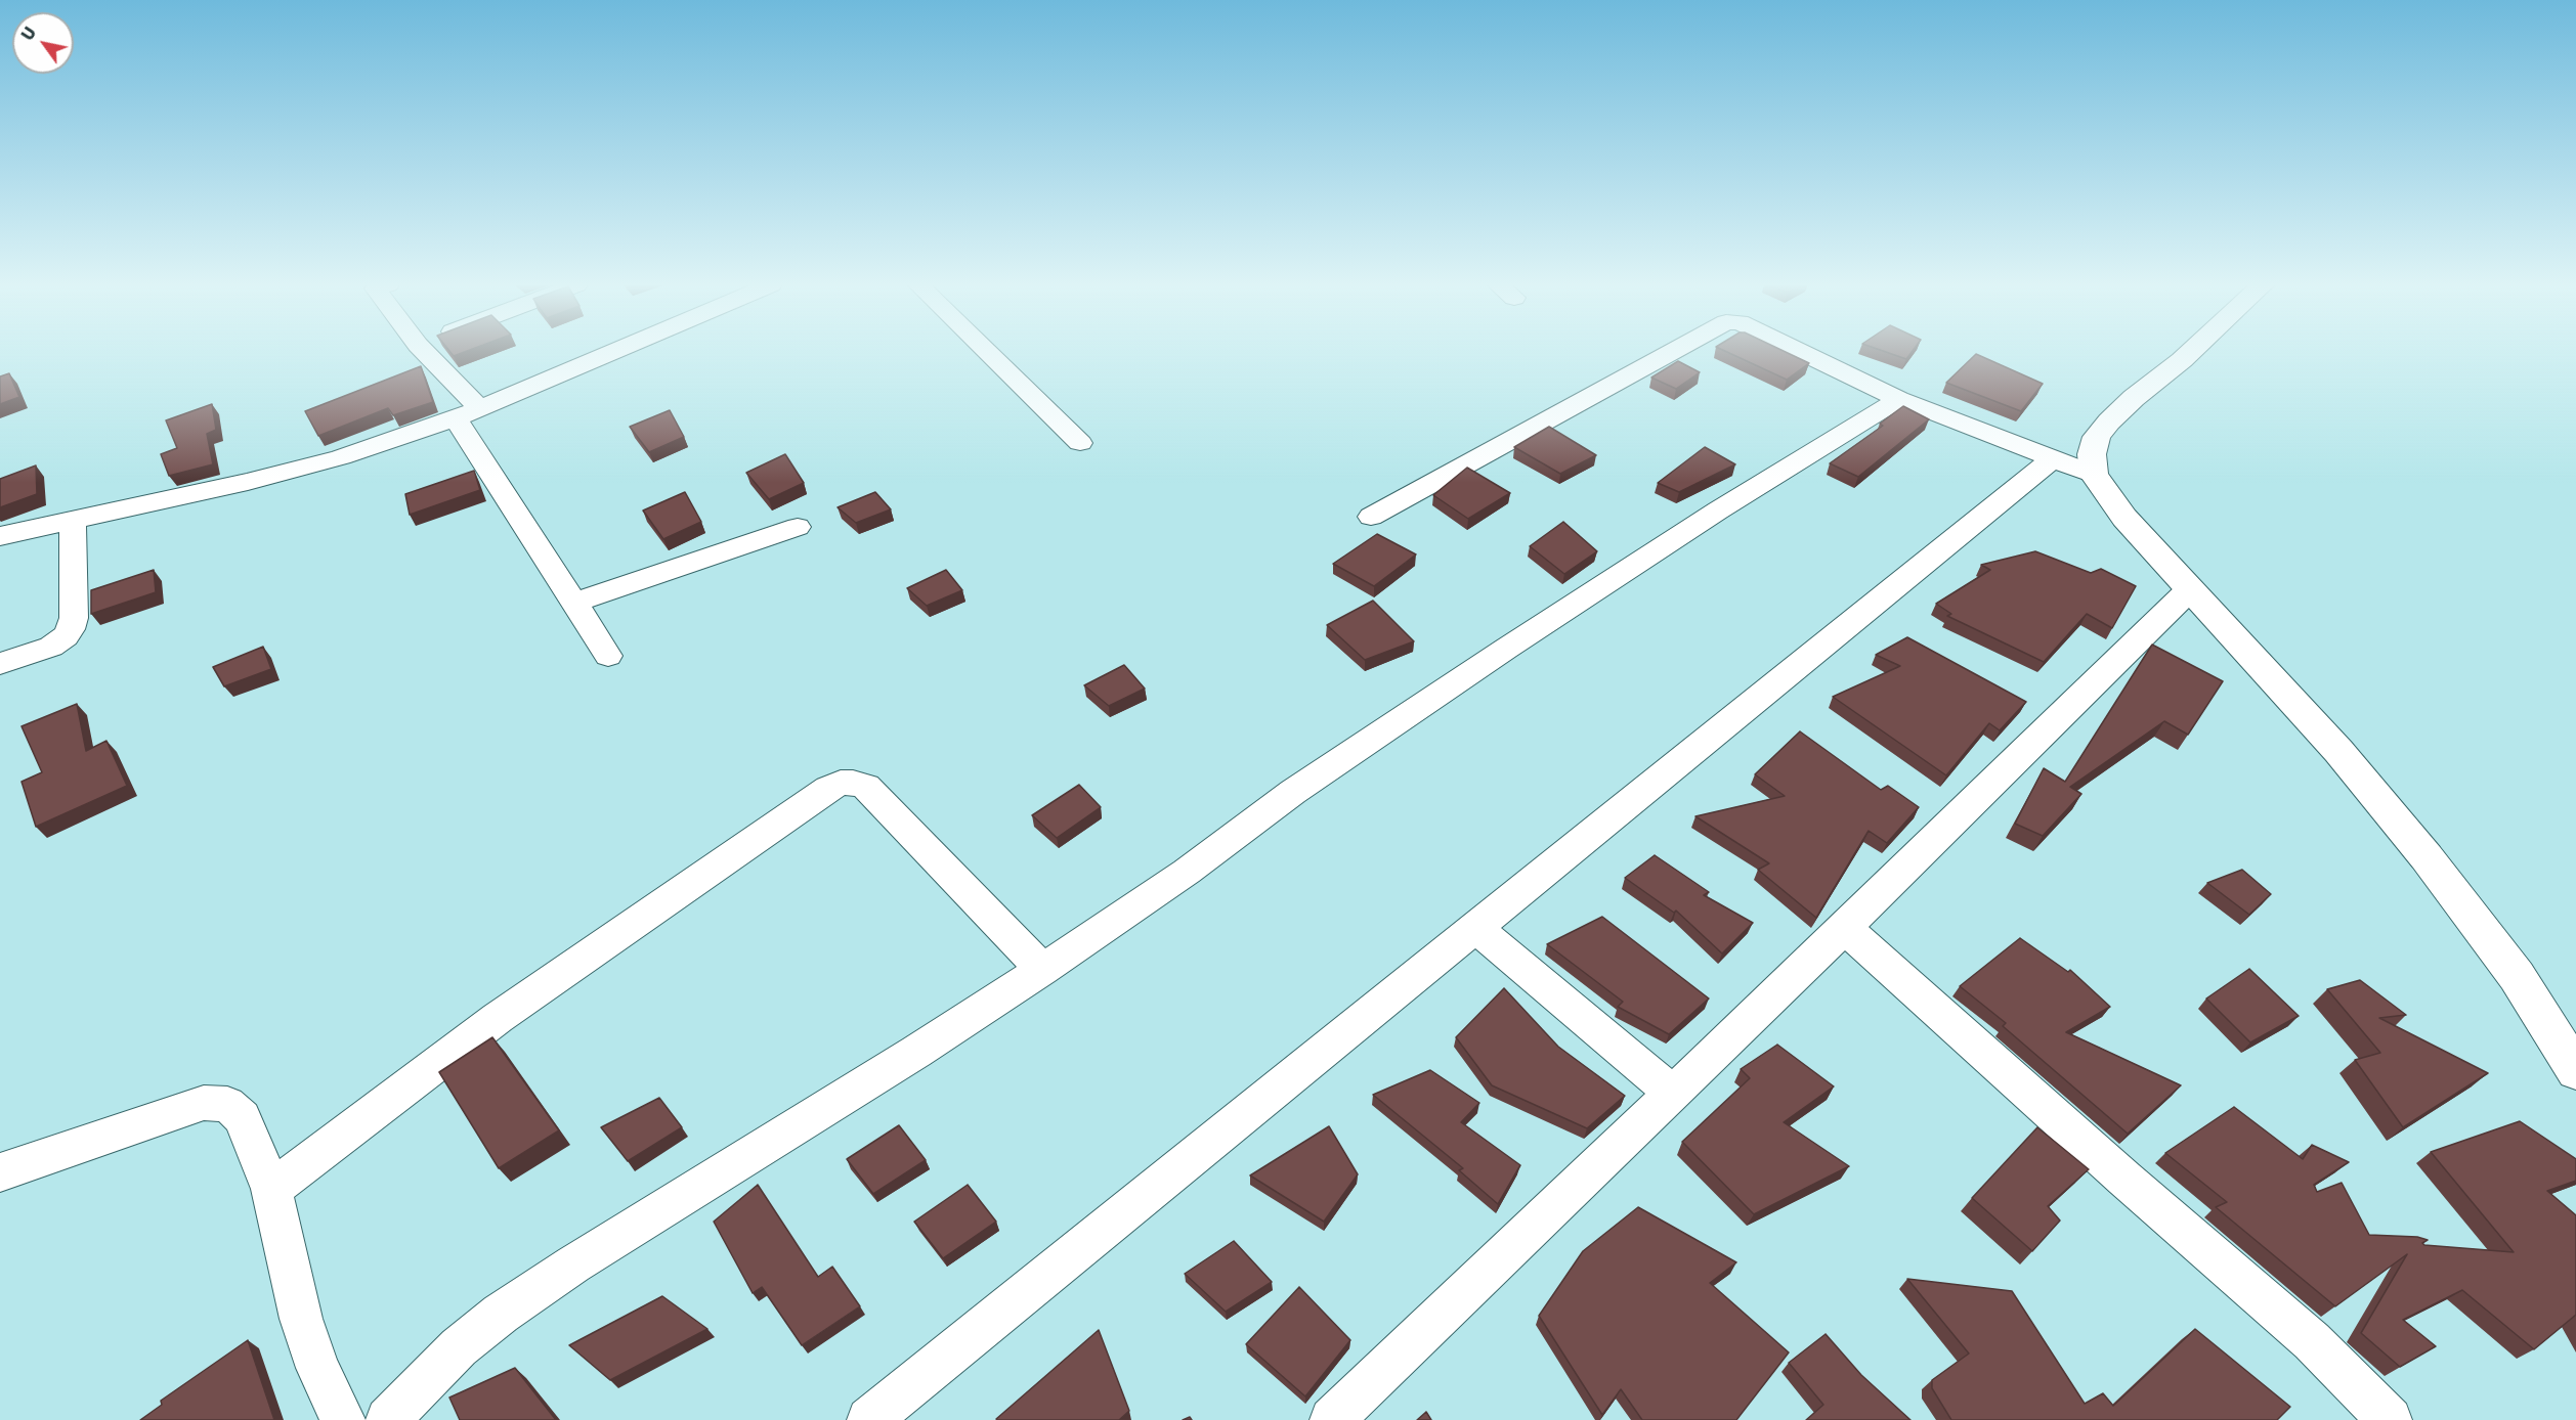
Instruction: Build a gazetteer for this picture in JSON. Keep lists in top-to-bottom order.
{
  "north": "top left"
}
